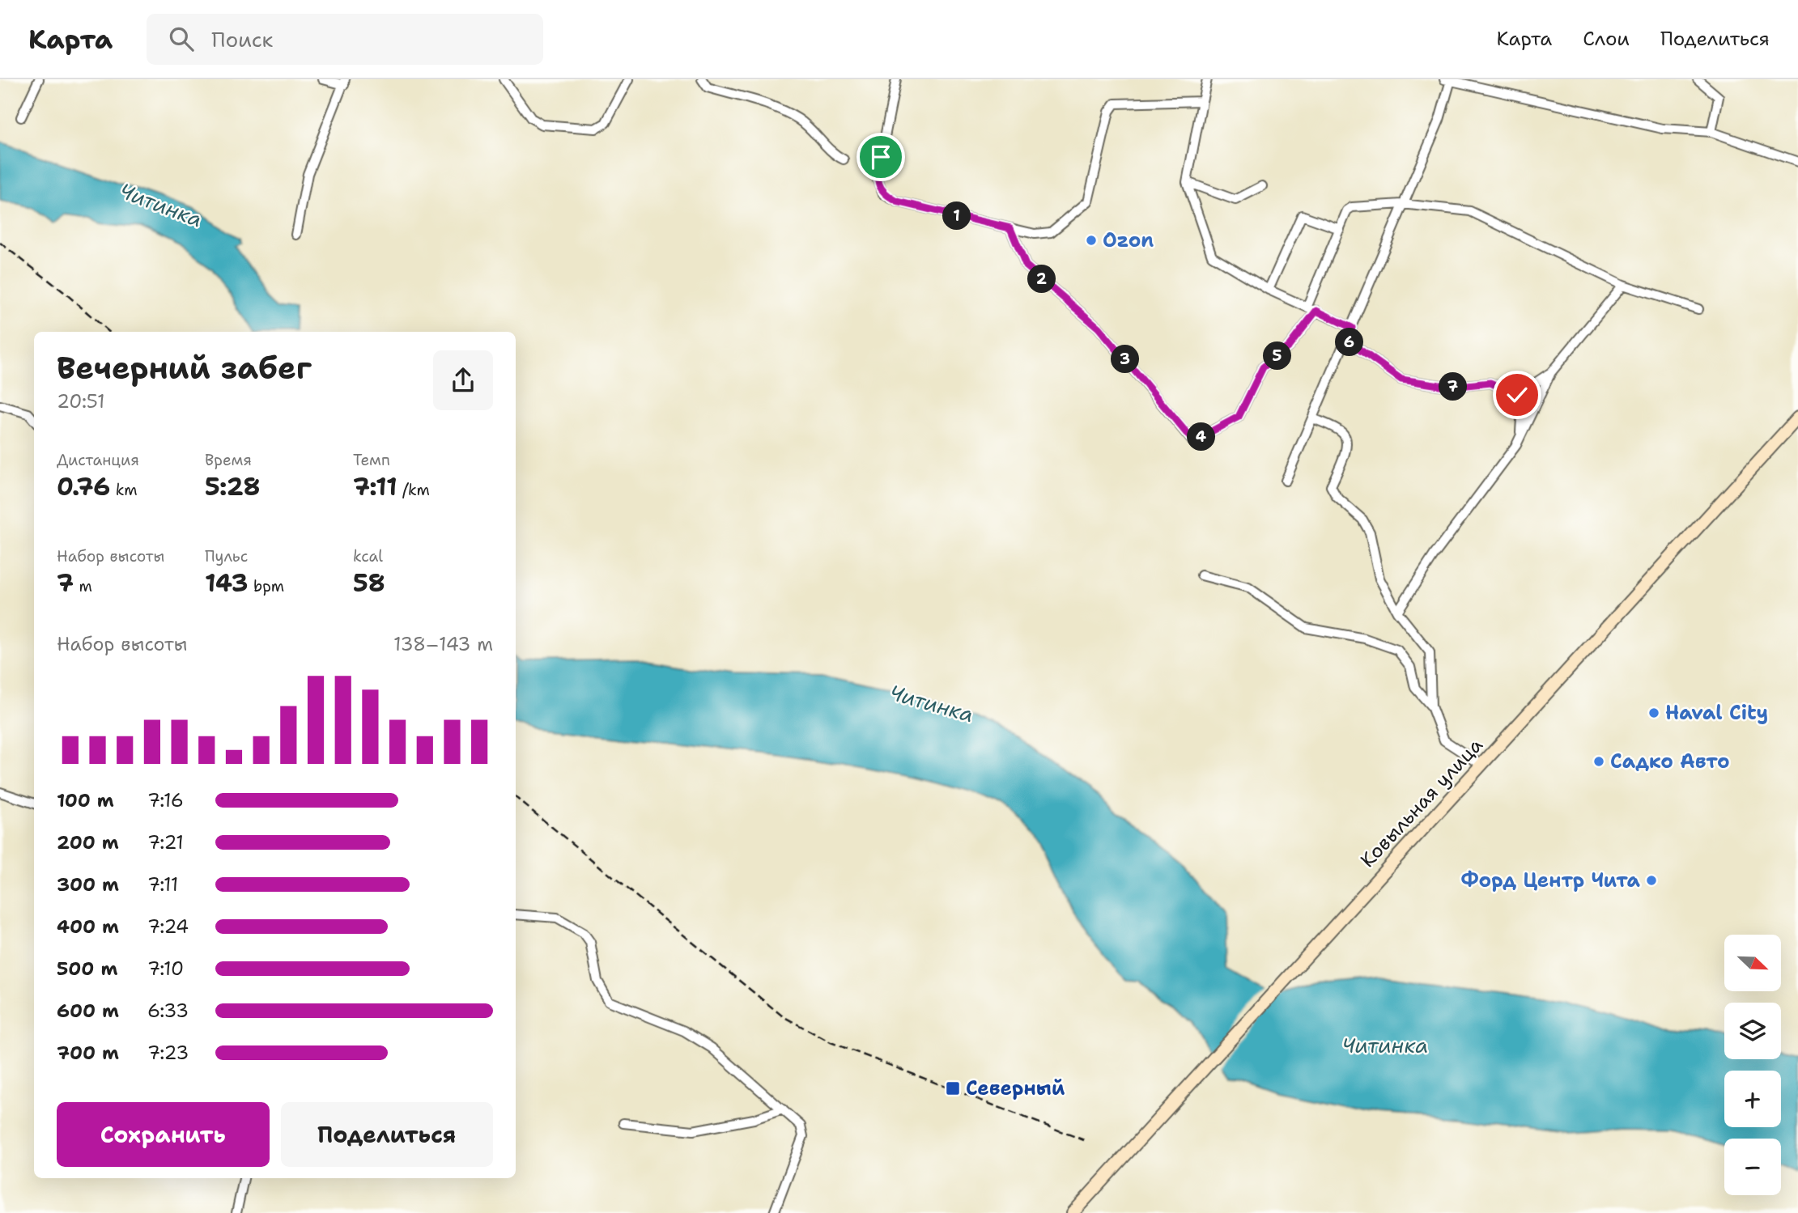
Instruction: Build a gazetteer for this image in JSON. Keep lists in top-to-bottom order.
{
  "streets": {
    "main road": ["Ковыльная улица"]
  },
  "water": ["Читинка"],
  "places": {
    "other": [
      "Ozon",
      "Haval Сity",
      "Садко Авто",
      "Форд Центр Чита"
    ],
    "transit": ["Северный"]
  },
  "north": "bottom right",
  "page": {
    "header": "Карта",
    "search": "Поиск",
    "nav": ["Карта", "Слои", "Поделиться"],
    "pins": [
      "1",
      "2",
      "6",
      "5",
      "3",
      "7",
      "4"
    ],
    "heading": ["Вечерний забег", "20:51"],
    "stats": [
      ["Дистанция", "0.76 km"],
      ["Время", "5:28"],
      ["Темп", "7:11 /km"],
      ["Набор высоты", "7 m"],
      ["Пульс", "143 bpm"],
      ["kcal", "58"]
    ],
    "chart": ["Набор высоты", "138–143 m"],
    "list": [
      {
        "name": "100 m",
        "note": "7:16"
      },
      {
        "name": "200 m",
        "note": "7:21"
      },
      {
        "name": "300 m",
        "note": "7:11"
      },
      {
        "name": "400 m",
        "note": "7:24"
      },
      {
        "name": "500 m",
        "note": "7:10"
      },
      {
        "name": "600 m",
        "note": "6:33"
      },
      {
        "name": "700 m",
        "note": "7:23"
      }
    ],
    "map_buttons": ["+", "−"],
    "buttons": ["Сохранить", "Поделиться"]
  }
}
